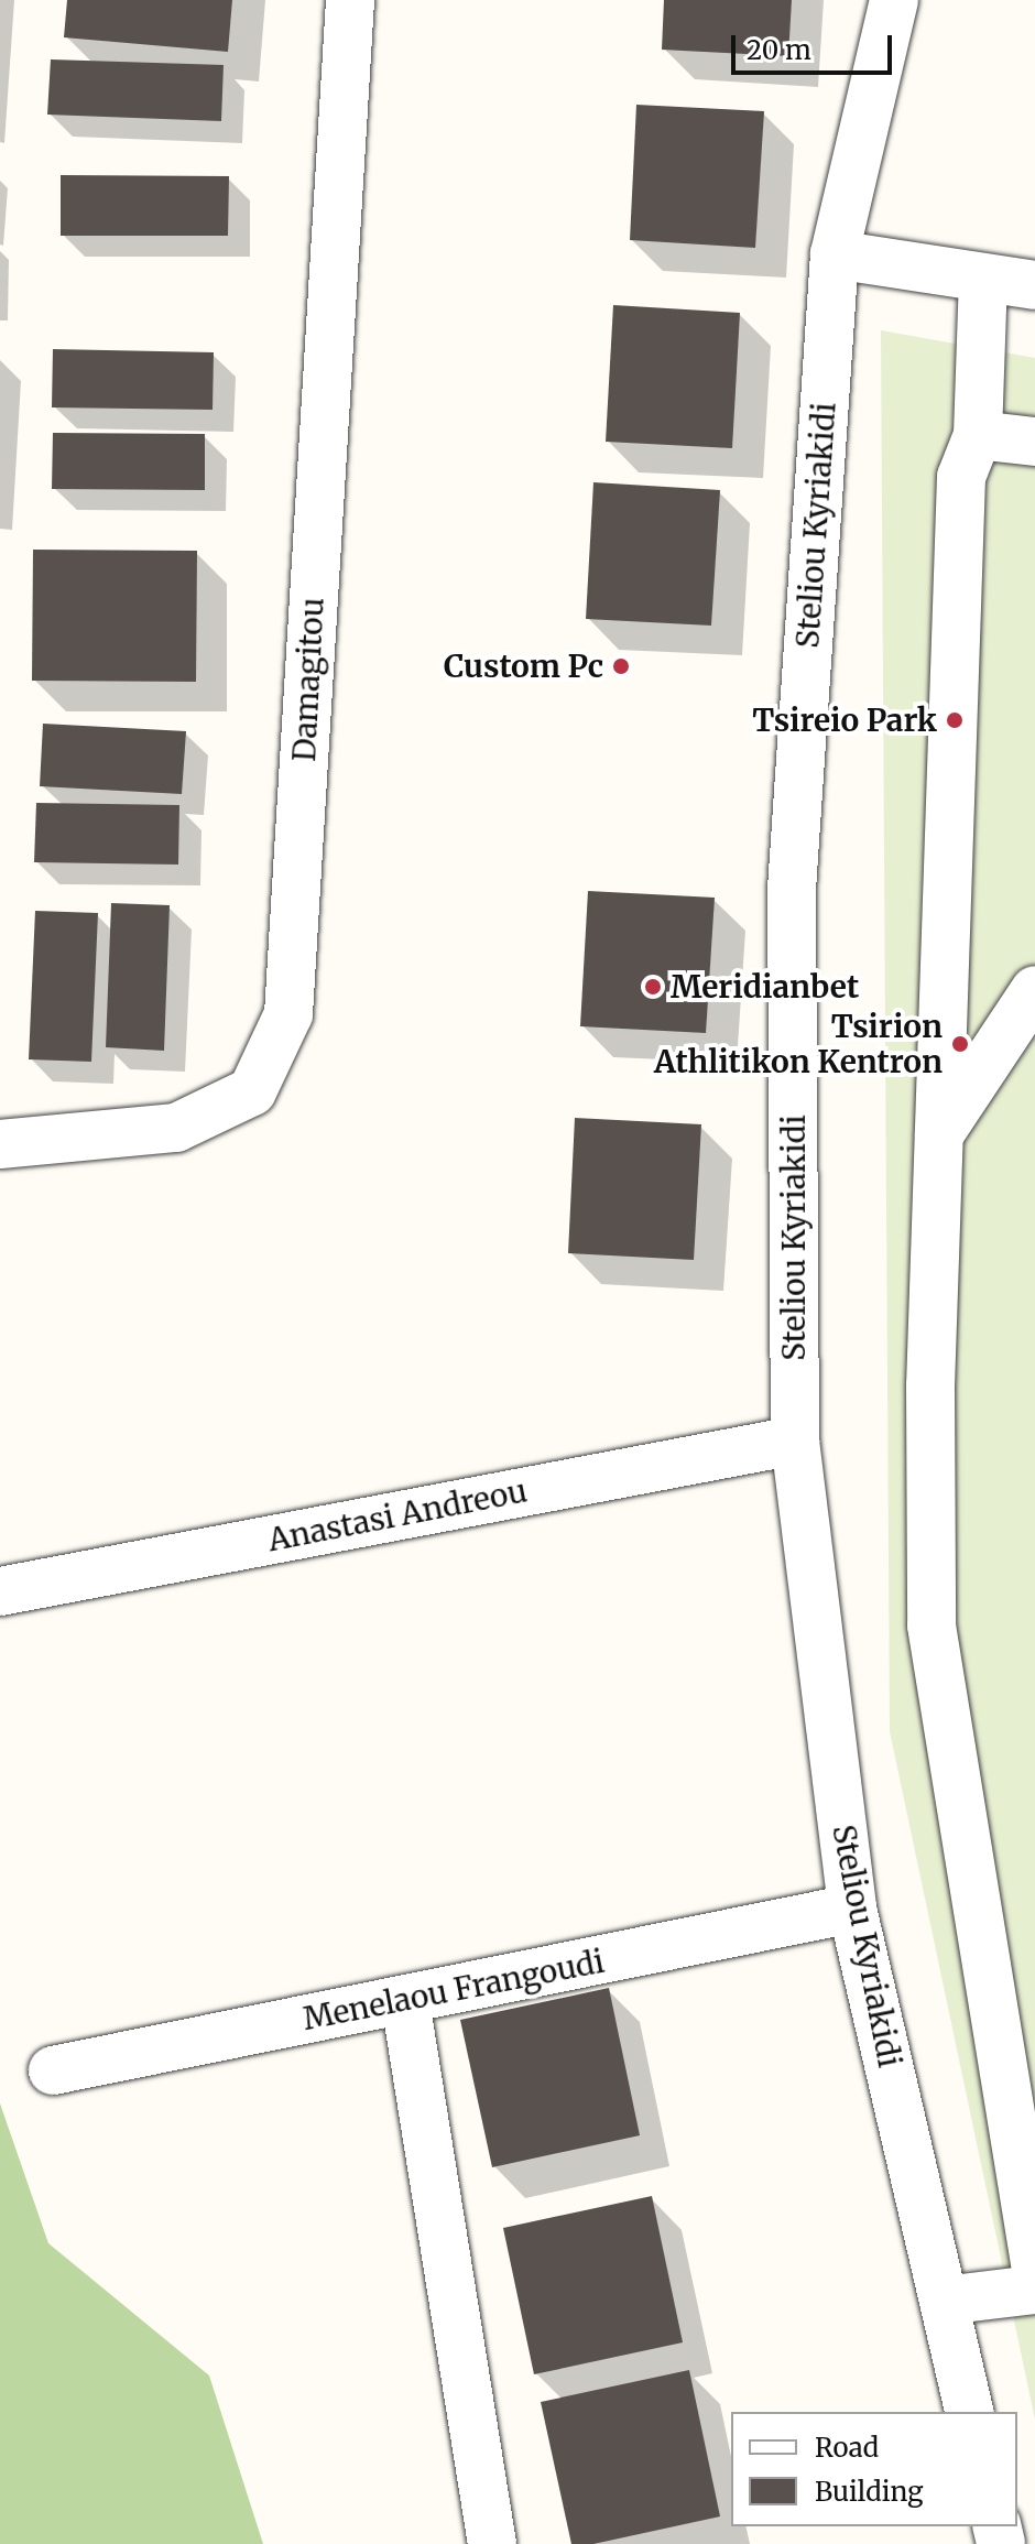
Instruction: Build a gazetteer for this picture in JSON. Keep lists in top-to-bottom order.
{
  "streets": {
    "street": [
      "Steliou Kyriakidi",
      "Damagitou",
      "Anastasi Andreou",
      "Menelaou Frangoudi"
    ]
  },
  "crossings": [
    ["Steliou Kyriakidi", "Anastasi Andreou"],
    ["Steliou Kyriakidi", "Menelaou Frangoudi"]
  ],
  "places": [
    "Custom Pc",
    "Tsireio Park",
    "Meridianbet",
    "Tsirion Athlitikon Kentron"
  ],
  "legend": ["Road", "Building"],
  "scale_bar": "20 m"
}
